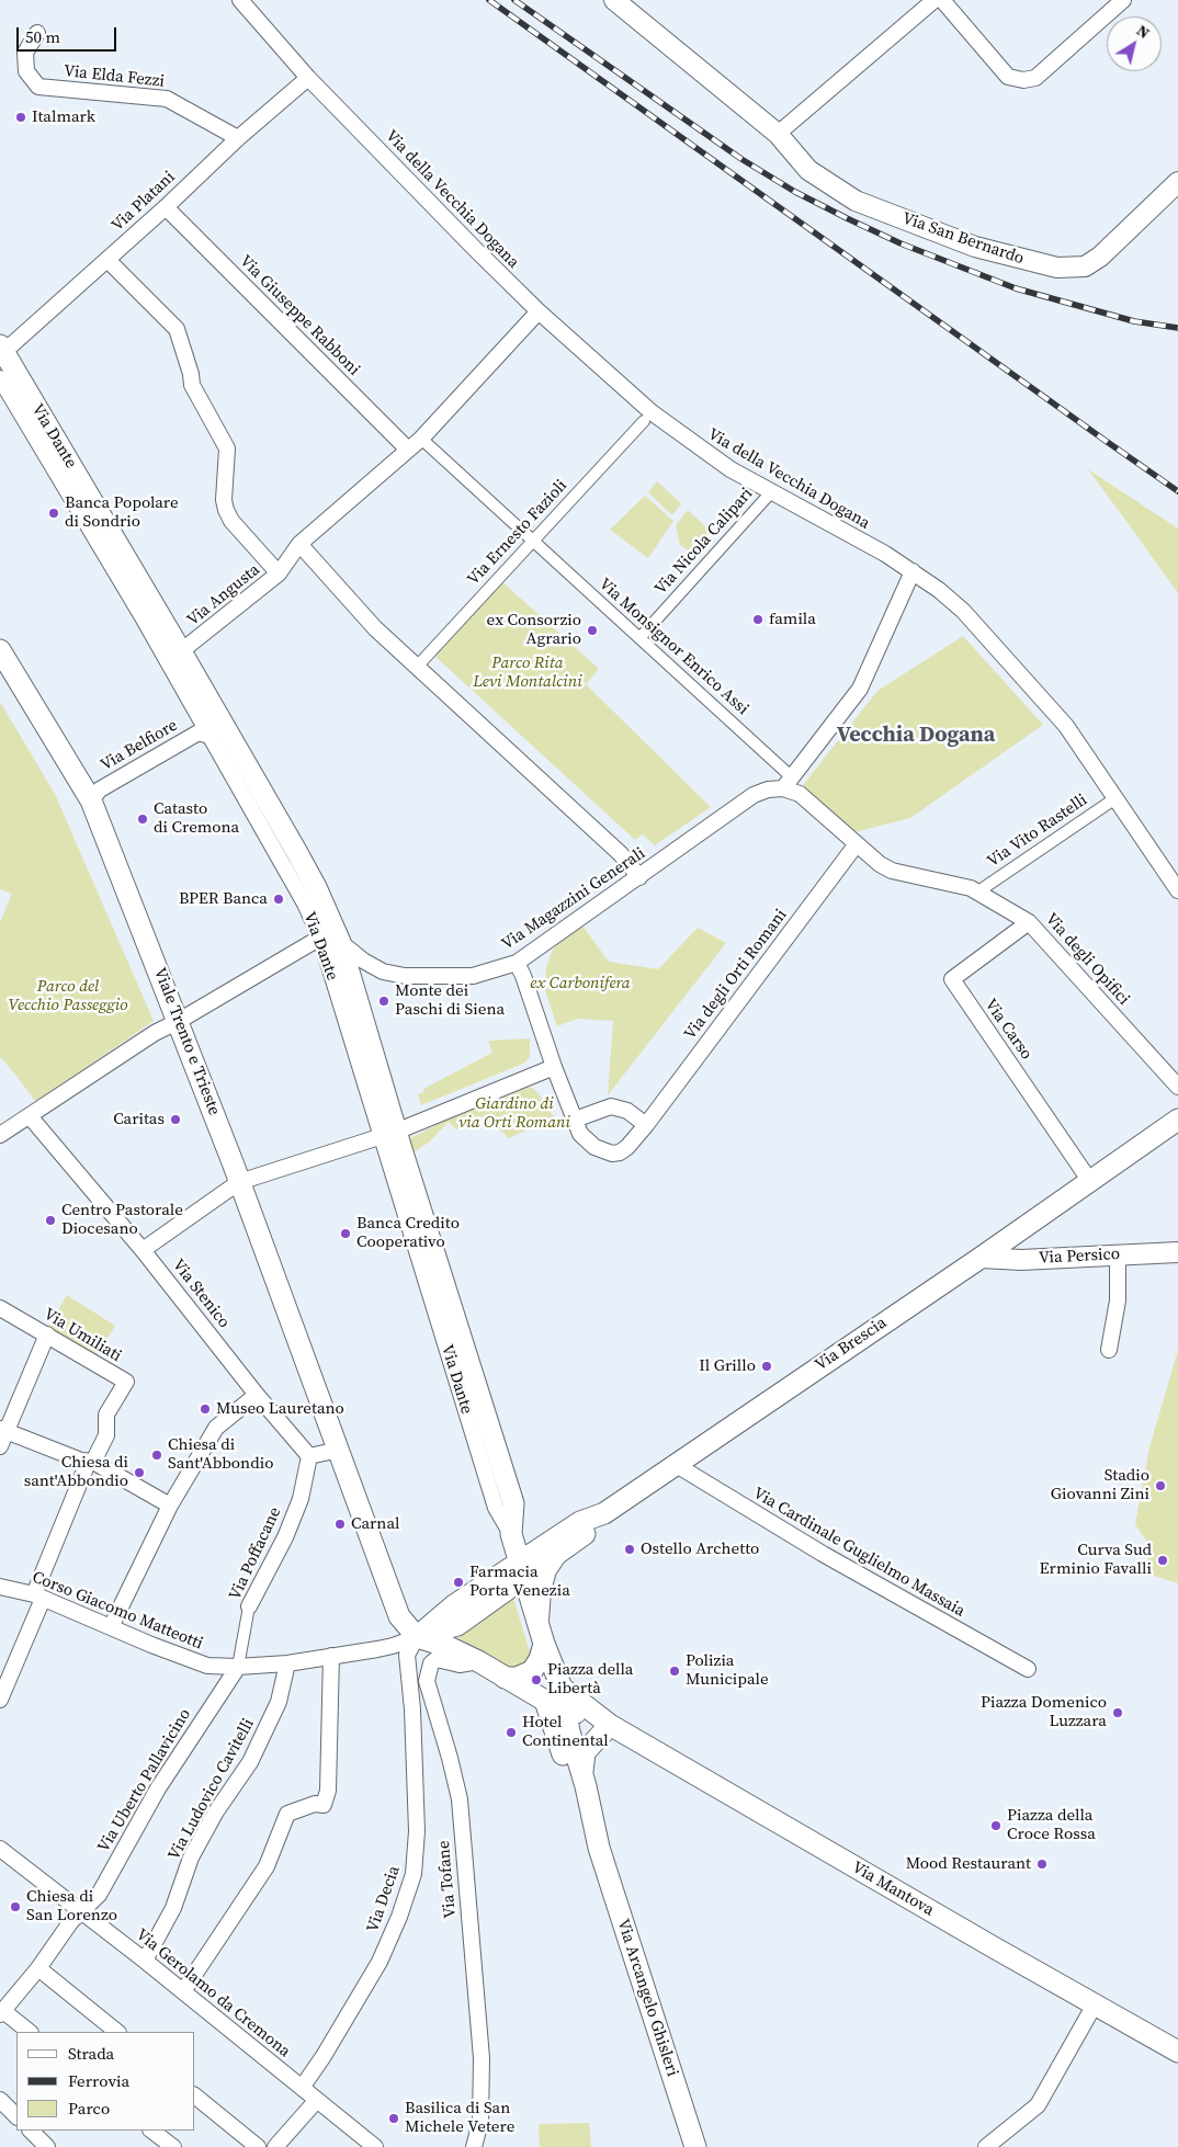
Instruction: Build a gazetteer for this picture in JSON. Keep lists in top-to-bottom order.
{
  "streets": {
    "main road": [
      "Via Dante",
      "Viale Trento e Trieste",
      "Via Brescia",
      "Via Mantova",
      "Via Arcangelo Ghisleri"
    ],
    "street": [
      "Via Elda Fezzi",
      "Via della Vecchia Dogana",
      "Via Platani",
      "Via San Bernardo",
      "Via Giuseppe Rabboni",
      "Via Ernesto Fazioli",
      "Via Nicola Calipari",
      "Via Angusta",
      "Via Monsignor Enrico Assi",
      "Via Belfiore",
      "Via Vito Rastelli",
      "Via Magazzini Generali",
      "Via degli Opifici",
      "Via degli Orti Romani",
      "Via Carso",
      "Via Persico",
      "Via Stenico",
      "Via Umiliati",
      "Via Cardinale Guglielmo Massaia",
      "Via Poffacane",
      "Corso Giacomo Matteotti",
      "Via Uberto Pallavicino",
      "Via Ludovico Cavitelli",
      "Via Tofane",
      "Via Decia",
      "Via Gerolamo da Cremona"
    ]
  },
  "crossings": [
    ["Via Elda Fezzi", "Via Platani"],
    ["Via della Vecchia Dogana", "Via Platani"],
    ["Via della Vecchia Dogana", "Via Nicola Calipari"],
    ["Via della Vecchia Dogana", "Via Vito Rastelli"],
    ["Via Platani", "Via Giuseppe Rabboni"],
    ["Via Platani", "Via Dante"],
    ["Via Platani", "Via Angusta"],
    ["Via Dante", "Via Angusta"],
    ["Via Dante", "Via Belfiore"],
    ["Via Dante", "Via Magazzini Generali"],
    ["Via Dante", "Via Brescia"],
    ["Via Ernesto Fazioli", "Via Monsignor Enrico Assi"],
    ["Via Nicola Calipari", "Via Monsignor Enrico Assi"],
    ["Via Monsignor Enrico Assi", "Via Magazzini Generali"],
    ["Via Monsignor Enrico Assi", "Via degli Opifici"],
    ["Via Belfiore", "Viale Trento e Trieste"],
    ["Via Vito Rastelli", "Via degli Opifici"],
    ["Via Magazzini Generali", "Via degli Opifici"],
    ["Via Magazzini Generali", "Via degli Orti Romani"],
    ["Via degli Opifici", "Via degli Orti Romani"],
    ["Via degli Opifici", "Via Carso"],
    ["Via Carso", "Via Brescia"],
    ["Viale Trento e Trieste", "Corso Giacomo Matteotti"],
    ["Viale Trento e Trieste", "Via Decia"],
    ["Via Persico", "Via Brescia"],
    ["Via Brescia", "Via Cardinale Guglielmo Massaia"],
    ["Via Poffacane", "Corso Giacomo Matteotti"],
    ["Via Poffacane", "Via Uberto Pallavicino"],
    ["Corso Giacomo Matteotti", "Via Uberto Pallavicino"],
    ["Corso Giacomo Matteotti", "Via Ludovico Cavitelli"],
    ["Corso Giacomo Matteotti", "Via Decia"],
    ["Via Uberto Pallavicino", "Via Gerolamo da Cremona"],
    ["Via Ludovico Cavitelli", "Via Gerolamo da Cremona"],
    ["Via Mantova", "Via Arcangelo Ghisleri"],
    ["Via Decia", "Via Gerolamo da Cremona"]
  ],
  "districts": ["Vecchia Dogana"],
  "parks": [
    "Parco Rita Levi Montalcini",
    "ex Carbonifera",
    "Parco del Vecchio Passeggio",
    "Giardino di via Orti Romani"
  ],
  "places": [
    "Italmark",
    "Banca Popolare di Sondrio",
    "famila",
    "ex Consorzio Agrario",
    "Catasto di Cremona",
    "BPER Banca",
    "Monte dei Paschi di Siena",
    "Caritas",
    "Centro Pastorale Diocesano",
    "Banca Credito Cooperativo",
    "Il Grillo",
    "Museo Lauretano",
    "Chiesa di Sant'Abbondio",
    "Chiesa di sant'Abbondio",
    "Stadio Giovanni Zini",
    "Carnal",
    "Ostello Archetto",
    "Curva Sud Erminio Favalli",
    "Farmacia Porta Venezia",
    "Polizia Municipale",
    "Piazza della Libertà",
    "Piazza Domenico Luzzara",
    "Hotel Continental",
    "Piazza della Croce Rossa",
    "Mood Restaurant",
    "Chiesa di San Lorenzo",
    "Basilica di San Michele Vetere"
  ],
  "legend": ["Strada", "Ferrovia", "Parco"],
  "scale_bar": "50 m",
  "north": "top right"
}
